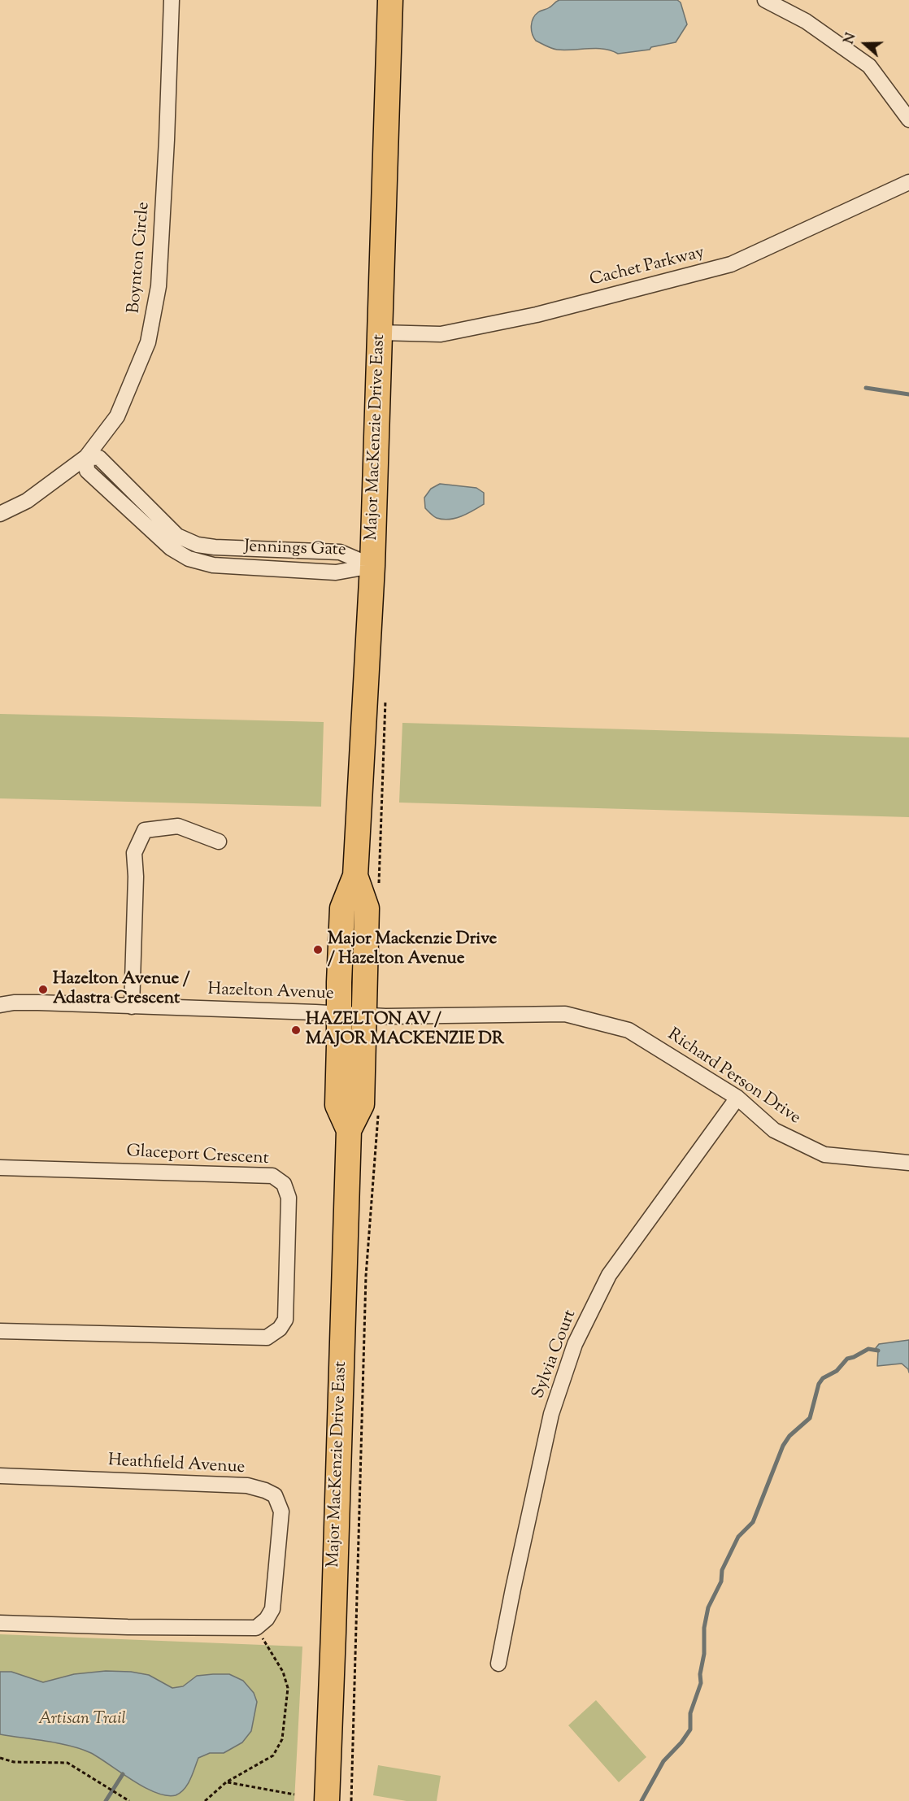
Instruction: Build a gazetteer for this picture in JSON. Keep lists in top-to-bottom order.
{
  "streets": {
    "main road": ["Major MacKenzie Drive East"],
    "street": [
      "Boynton Circle",
      "Cachet Parkway",
      "Jennings Gate",
      "Hazelton Avenue",
      "Richard Person Drive",
      "Glaceport Crescent",
      "Sylvia Court",
      "Heathfield Avenue"
    ]
  },
  "crossings": [
    ["Boynton Circle", "Jennings Gate"],
    ["Cachet Parkway", "Major MacKenzie Drive East"],
    ["Major MacKenzie Drive East", "Jennings Gate"],
    ["Major MacKenzie Drive East", "Hazelton Avenue"],
    ["Major MacKenzie Drive East", "Richard Person Drive"],
    ["Hazelton Avenue", "Richard Person Drive"],
    ["Richard Person Drive", "Sylvia Court"]
  ],
  "parks": ["Artisan Trail"],
  "places": ["Major Mackenzie Drive / Hazelton Avenue", "Hazelton Avenue / Adastra Crescent", "HAZELTON AV / MAJOR MACKENZIE DR"],
  "north": "left"
}
